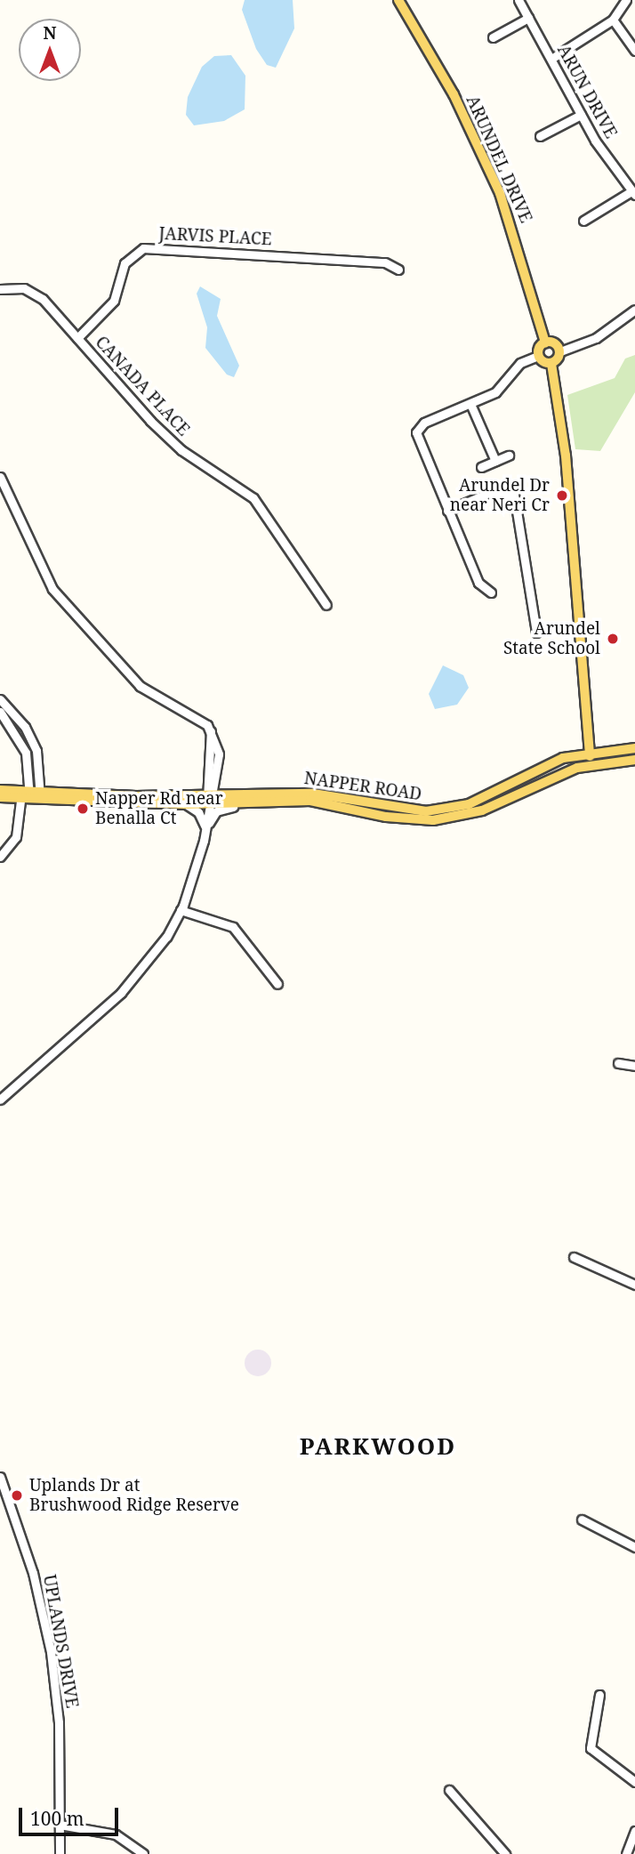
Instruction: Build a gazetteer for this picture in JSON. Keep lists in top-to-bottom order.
{
  "streets": {
    "main road": ["ARUNDEL DRIVE", "NAPPER ROAD"],
    "street": [
      "ARUN DRIVE",
      "JARVIS PLACE",
      "CANADA PLACE",
      "UPLANDS DRIVE"
    ]
  },
  "crossings": [
    ["JARVIS PLACE", "CANADA PLACE"]
  ],
  "districts": ["PARKWOOD"],
  "places": [
    "Arundel Dr near Neri Cr",
    "Arundel State School",
    "Napper Rd near Benalla Ct",
    "Uplands Dr at Brushwood Ridge Reserve"
  ],
  "scale_bar": "100 m",
  "north": "top"
}
